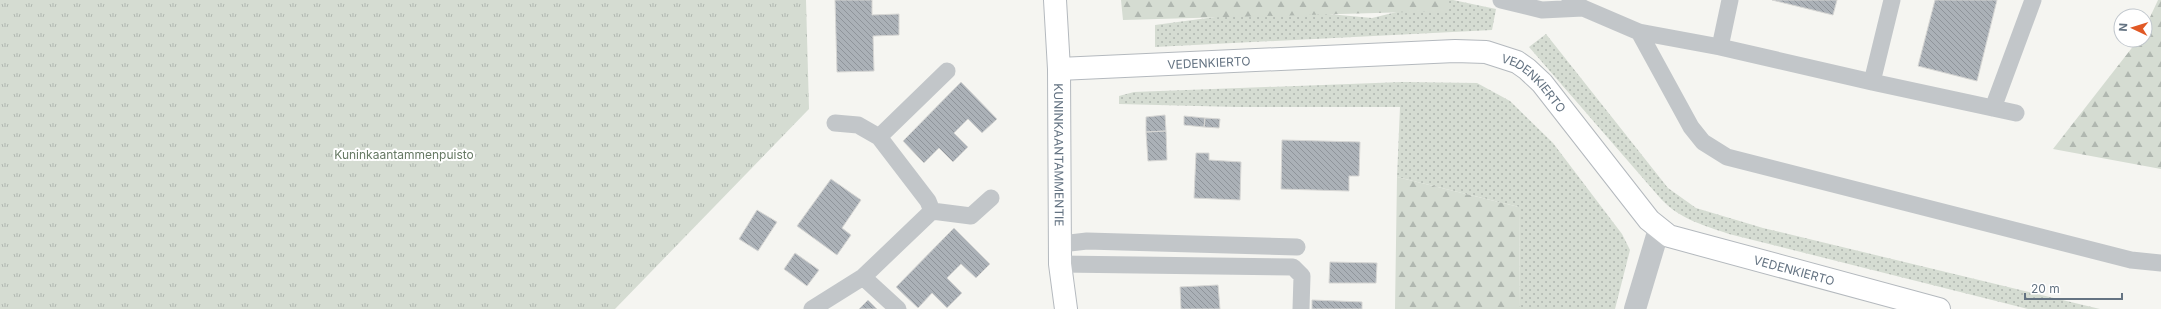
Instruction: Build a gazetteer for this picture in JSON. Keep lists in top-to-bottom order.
{
  "streets": {
    "street": ["VEDENKIERTO", "KUNINKAANTAMMENTIE"]
  },
  "crossings": [
    ["VEDENKIERTO", "KUNINKAANTAMMENTIE"]
  ],
  "parks": ["Kuninkaantammenpuisto"],
  "scale_bar": "20 m",
  "north": "left"
}
